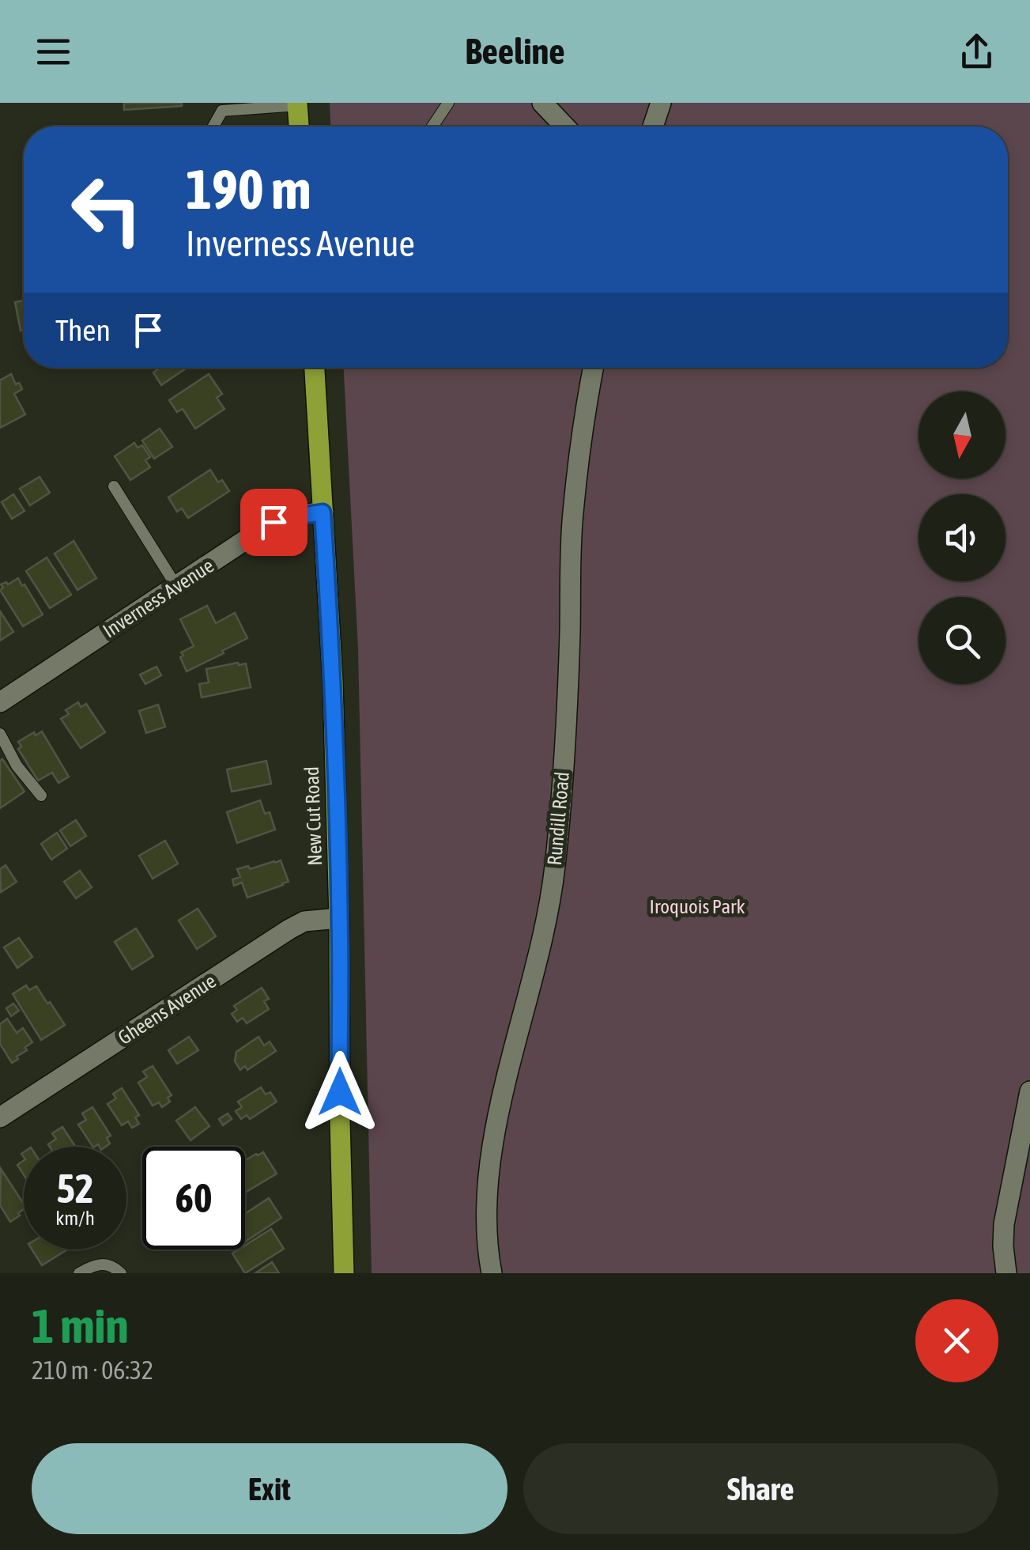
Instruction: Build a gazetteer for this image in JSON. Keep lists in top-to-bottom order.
{
  "streets": {
    "main road": ["New Cut Road"],
    "street": ["Inverness Avenue", "Rundill Road", "Gheens Avenue"]
  },
  "crossings": [
    ["Inverness Avenue", "New Cut Road"],
    ["New Cut Road", "Gheens Avenue"]
  ],
  "parks": ["Iroquois Park"],
  "north": "bottom",
  "page": {
    "header": "Beeline",
    "turn": ["190 m", "Inverness Avenue"],
    "then": "Then",
    "speed": "52 km/h",
    "limit": "60",
    "heading": ["1 min", "210 m · 06:32"],
    "buttons": ["Exit", "Share"]
  }
}
